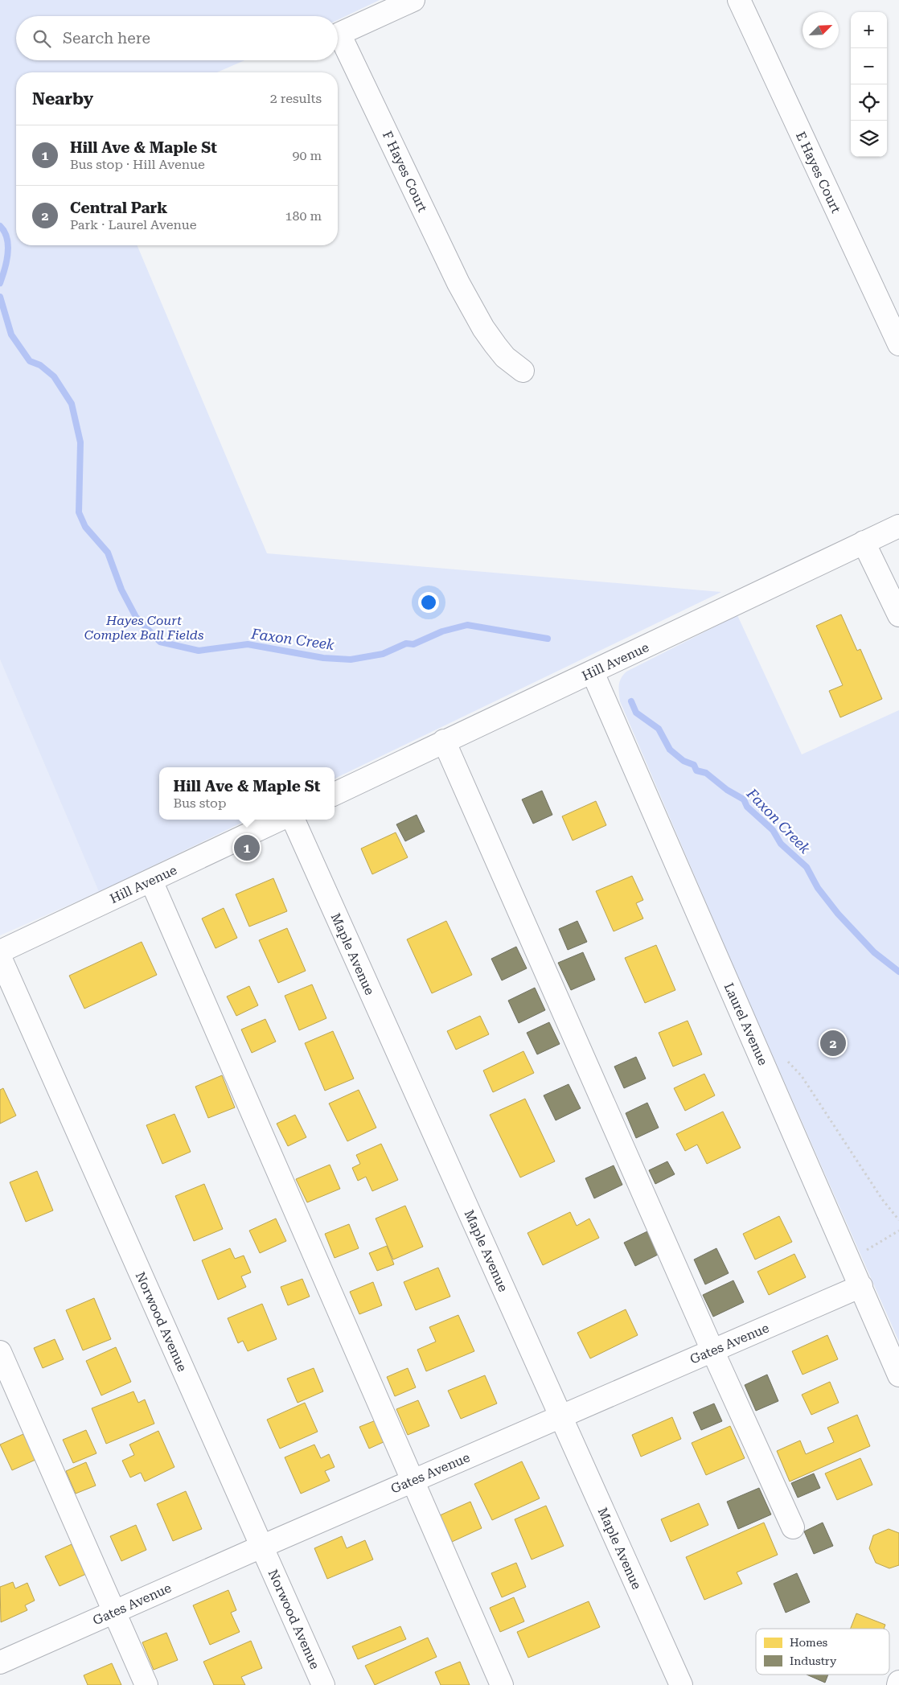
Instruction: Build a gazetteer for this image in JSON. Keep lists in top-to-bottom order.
{
  "streets": {
    "street": [
      "F Hayes Court",
      "E Hayes Court",
      "Hill Avenue",
      "Maple Avenue",
      "Laurel Avenue",
      "Norwood Avenue",
      "Gates Avenue"
    ]
  },
  "crossings": [
    ["Hill Avenue", "Laurel Avenue"],
    ["Maple Avenue", "Gates Avenue"],
    ["Laurel Avenue", "Gates Avenue"],
    ["Norwood Avenue", "Gates Avenue"]
  ],
  "water": ["Faxon Creek"],
  "parks": ["Hayes Court Complex Ball Fields"],
  "legend": ["Homes", "Industry"],
  "north": "top right",
  "page": {
    "map_buttons": ["+", "−"],
    "search": "Search here",
    "heading": ["Nearby", "2 results"],
    "list": [
      {
        "mark": "1",
        "name": "Hill Ave & Maple St",
        "note": "Bus stop · Hill Avenue",
        "value": "90 m"
      },
      {
        "mark": "2",
        "name": "Central Park",
        "note": "Park · Laurel Avenue",
        "value": "180 m"
      }
    ],
    "popup": ["Hill Ave & Maple St", "Bus stop"],
    "pins": ["1", "2"]
  }
}
